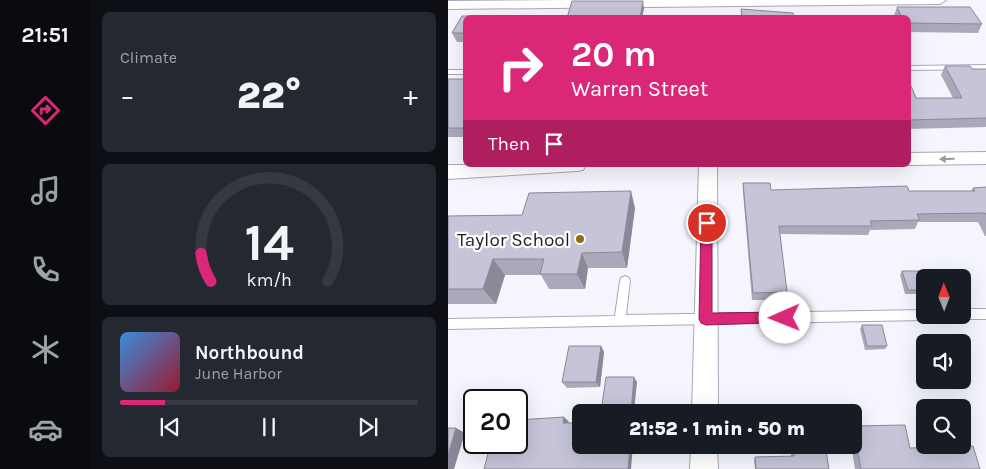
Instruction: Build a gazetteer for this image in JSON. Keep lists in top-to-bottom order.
{
  "places": ["Taylor School"],
  "north": "top",
  "page": {
    "tabs": "21:51",
    "tile": "Climate",
    "turn": ["20 m", "Warren Street"],
    "heat": ["−", "22°", "+"],
    "then": "Then",
    "song": ["Northbound", "June Harbor"],
    "limit": "20",
    "trip": "21:52 · 1 min · 50 m",
    "gauge": ["14", "km/h"]
  }
}
